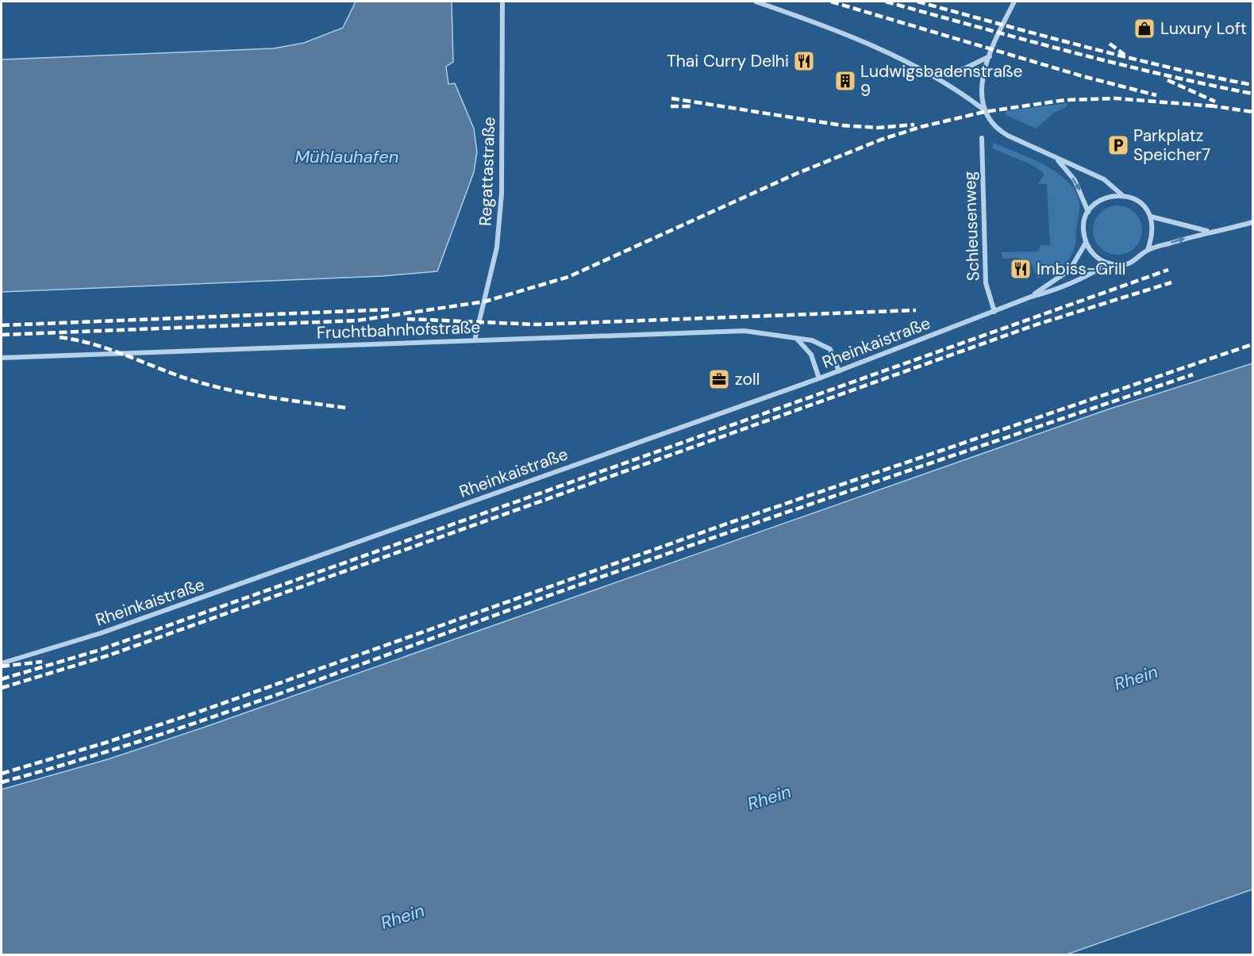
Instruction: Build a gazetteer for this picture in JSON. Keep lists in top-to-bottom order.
{
  "streets": {
    "street": [
      "Regattastraße",
      "Schleusenweg",
      "Fruchtbahnhofstraße",
      "Rheinkaistraße"
    ]
  },
  "crossings": [
    ["Regattastraße", "Fruchtbahnhofstraße"],
    ["Schleusenweg", "Rheinkaistraße"],
    ["Fruchtbahnhofstraße", "Rheinkaistraße"]
  ],
  "water": ["Mühlauhafen", "Rhein"],
  "places": {
    "shop": ["Luxury Loft"],
    "restaurant": ["Thai Curry Delhi", "Imbiss-Grill"],
    "building": ["Ludwigsbadenstraße 9"],
    "parking": ["Parkplatz Speicher7"],
    "office": ["zoll"]
  }
}
